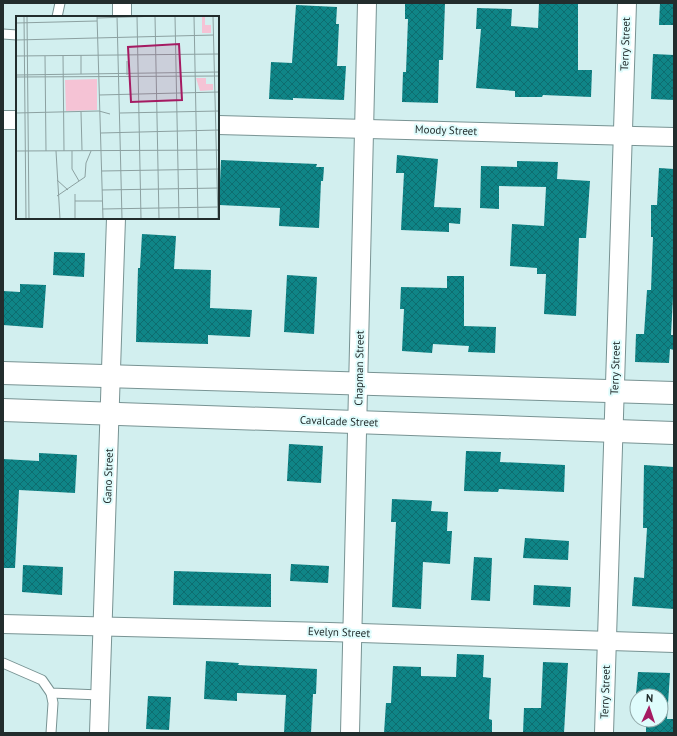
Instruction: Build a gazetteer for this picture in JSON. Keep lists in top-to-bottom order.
{
  "streets": {
    "main road": ["Cavalcade Street"],
    "street": [
      "Terry Street",
      "Moody Street",
      "Chapman Street",
      "Gano Street",
      "Evelyn Street"
    ]
  },
  "crossings": [
    ["Terry Street", "Moody Street"],
    ["Terry Street", "Cavalcade Street"],
    ["Terry Street", "Evelyn Street"],
    ["Moody Street", "Chapman Street"],
    ["Chapman Street", "Cavalcade Street"],
    ["Chapman Street", "Evelyn Street"],
    ["Cavalcade Street", "Gano Street"],
    ["Gano Street", "Evelyn Street"]
  ],
  "north": "top"
}
